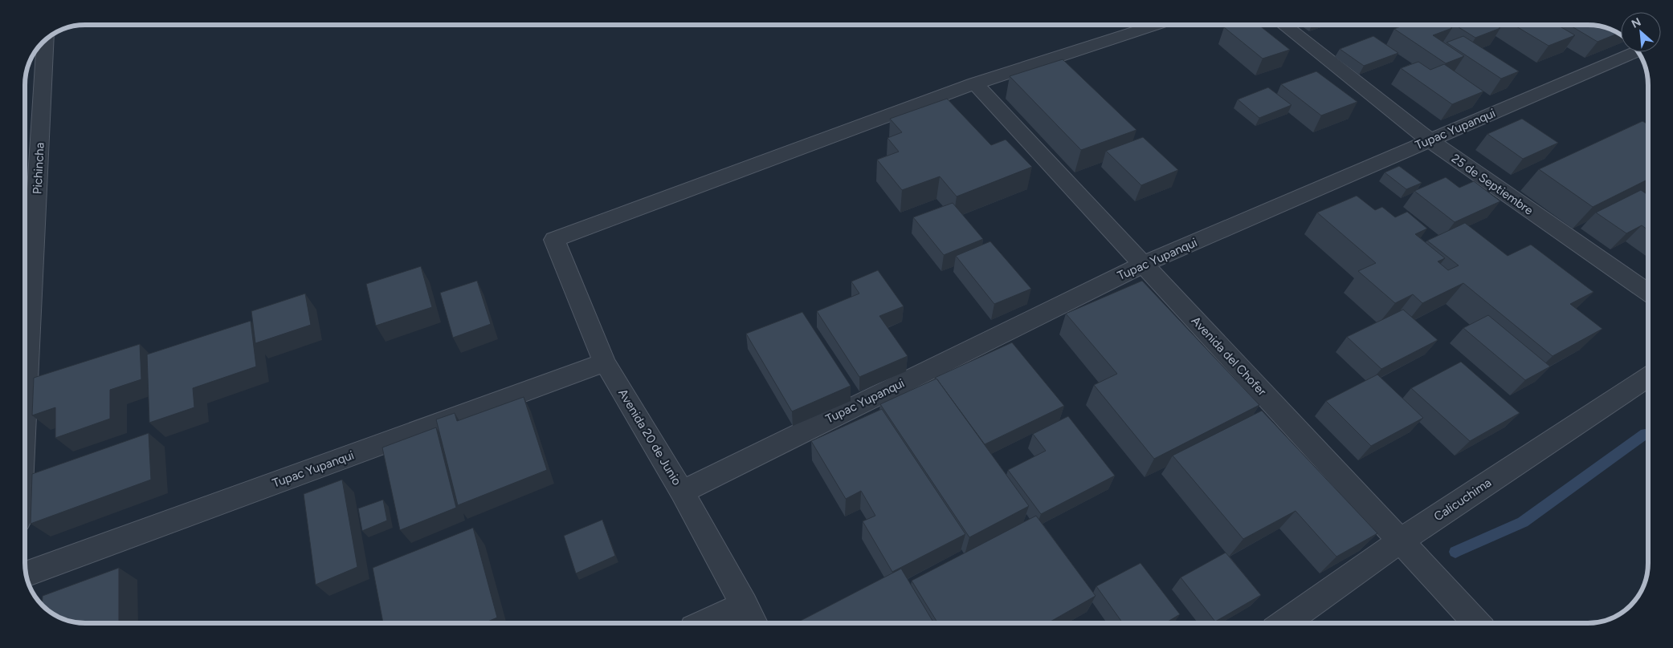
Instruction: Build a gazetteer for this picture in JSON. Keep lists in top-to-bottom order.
{
  "streets": {
    "street": [
      "Tupac Yupanqui",
      "Pichincha",
      "25 de Septiembre",
      "Avenida del Chofer",
      "Avenida 20 de Junio",
      "Calicuchima"
    ]
  },
  "crossings": [
    ["Tupac Yupanqui", "25 de Septiembre"],
    ["Tupac Yupanqui", "Avenida del Chofer"],
    ["Tupac Yupanqui", "Avenida 20 de Junio"],
    ["Avenida del Chofer", "Avenida 20 de Junio"],
    ["Avenida del Chofer", "Calicuchima"]
  ],
  "north": "top left"
}
